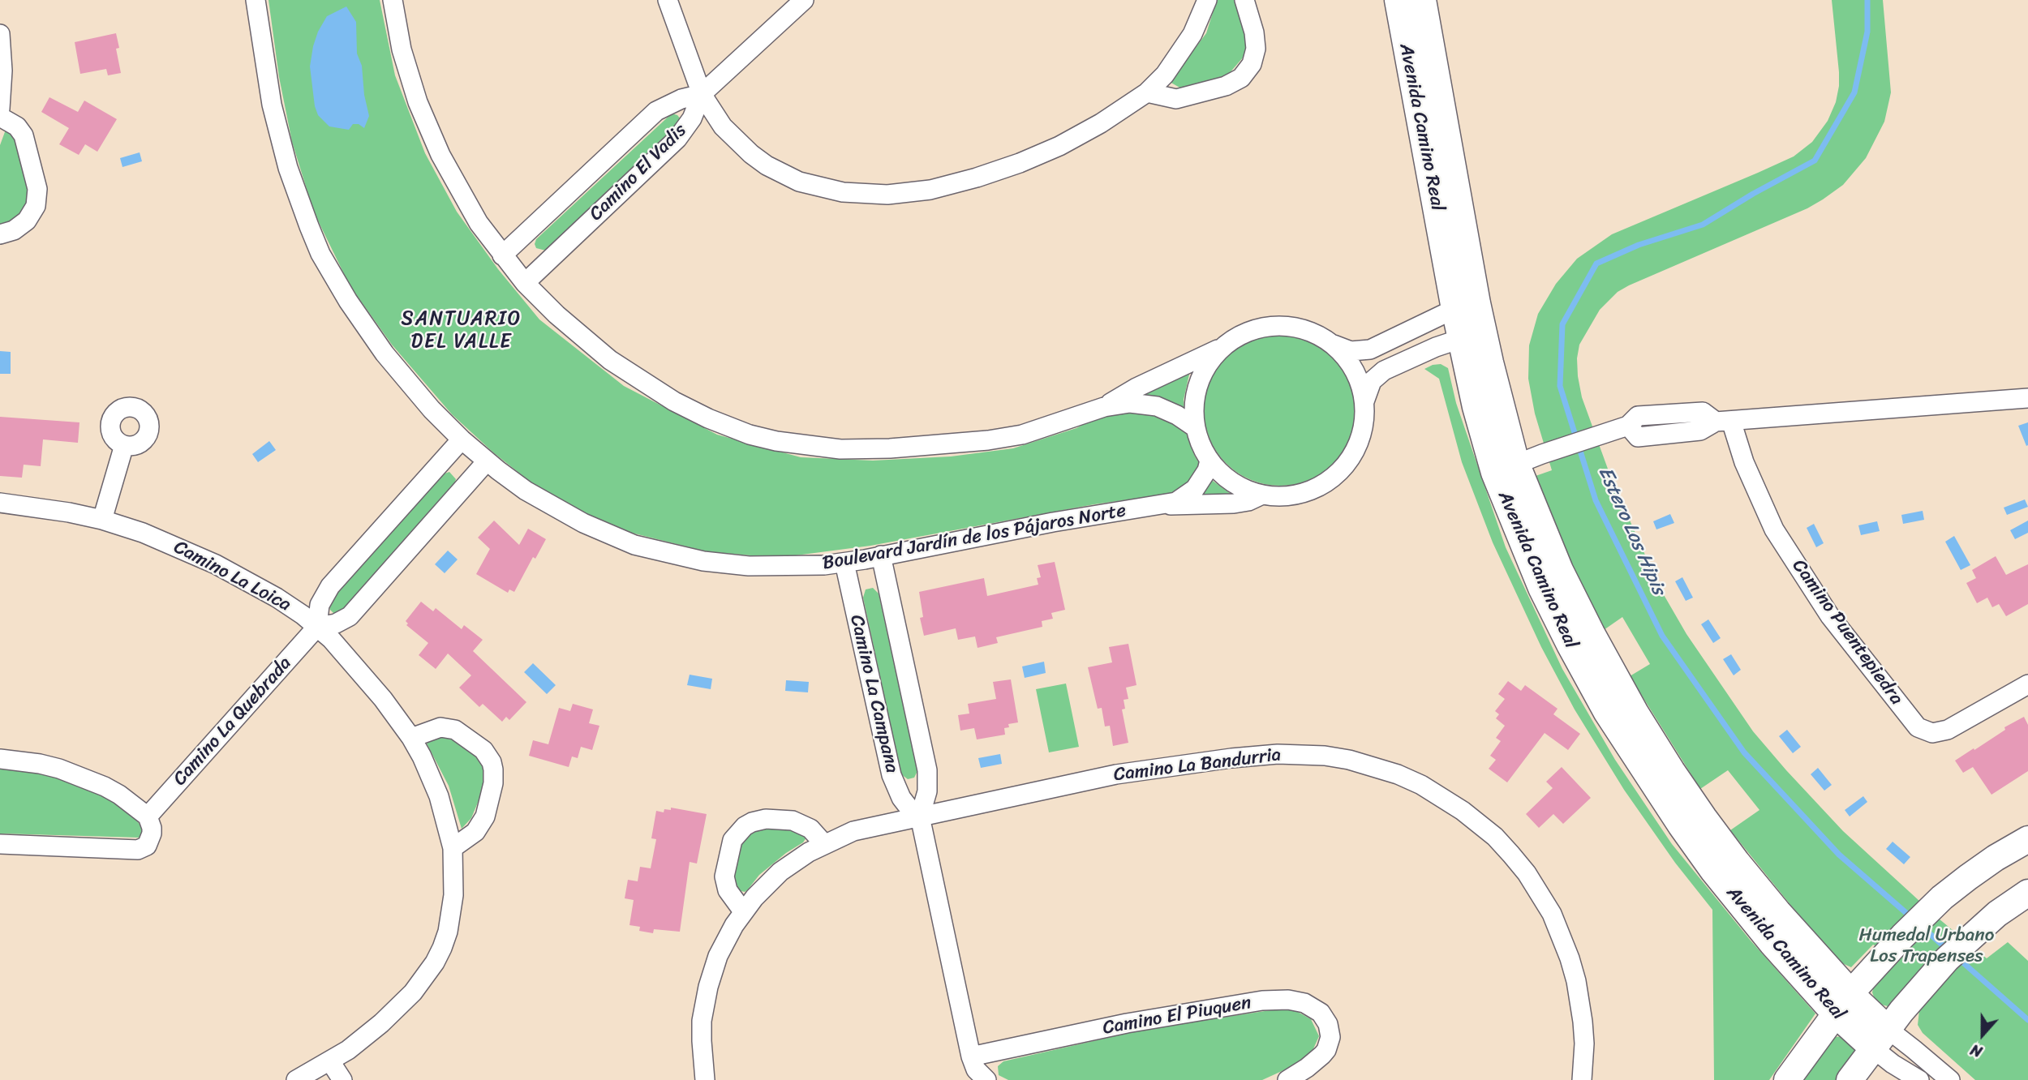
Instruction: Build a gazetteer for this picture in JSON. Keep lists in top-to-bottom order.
{
  "streets": {
    "main road": ["Avenida Camino Real"],
    "street": [
      "Camino El Vadis",
      "Boulevard Jardín de los Pájaros Norte",
      "Camino La Loica",
      "Camino Puentepiedra",
      "Camino La Campana",
      "Camino La Quebrada",
      "Camino La Bandurria",
      "Camino El Piuquen"
    ]
  },
  "crossings": [
    ["Boulevard Jardín de los Pájaros Norte", "Camino La Campana"],
    ["Boulevard Jardín de los Pájaros Norte", "Camino La Quebrada"],
    ["Camino La Loica", "Camino La Quebrada"],
    ["Camino La Campana", "Camino La Bandurria"],
    ["Camino La Campana", "Camino El Piuquen"]
  ],
  "districts": ["SANTUARIO DEL VALLE"],
  "water": ["Estero Los Hipis"],
  "parks": ["Humedal Urbano Los Trapenses"],
  "north": "bottom"
}
